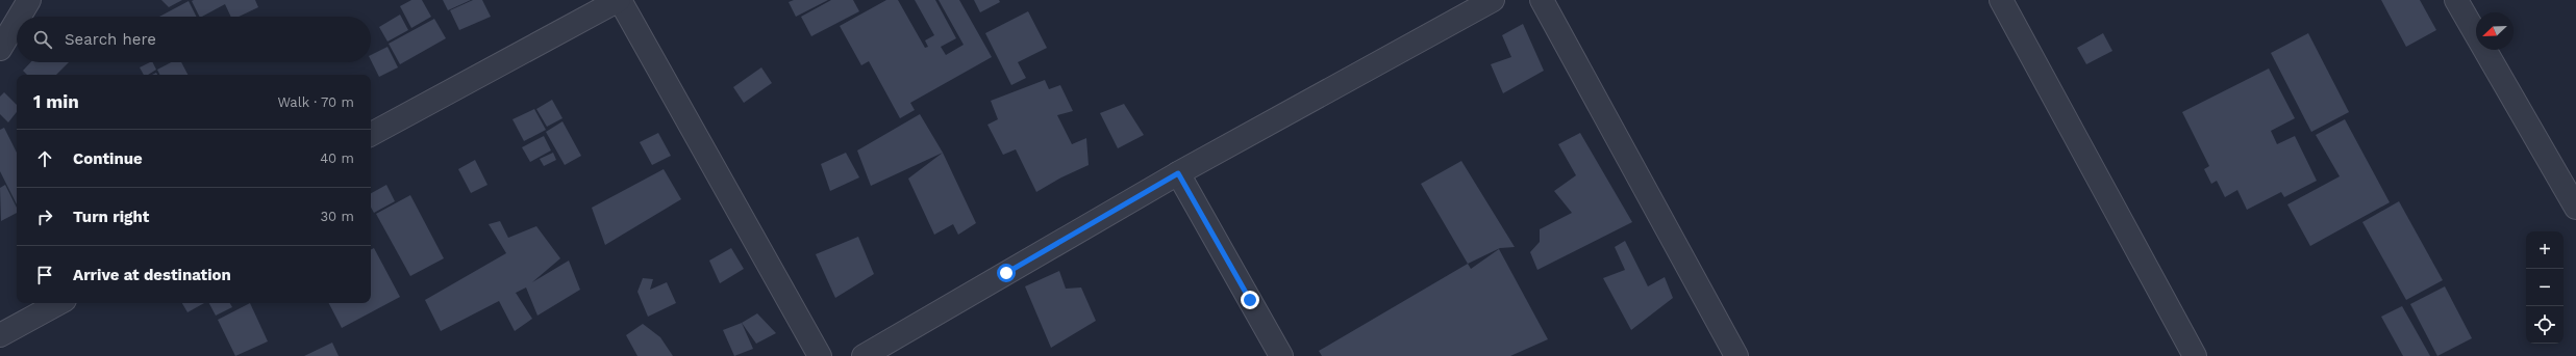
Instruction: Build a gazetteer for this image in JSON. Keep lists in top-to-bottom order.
{
  "north": "bottom left",
  "page": {
    "search": "Search here",
    "heading": ["1 min", "Walk · 70 m"],
    "list": [
      ["Continue", "40 m"],
      ["Turn right", "30 m"],
      "Arrive at destination"
    ],
    "map_buttons": ["+", "−"]
  }
}
